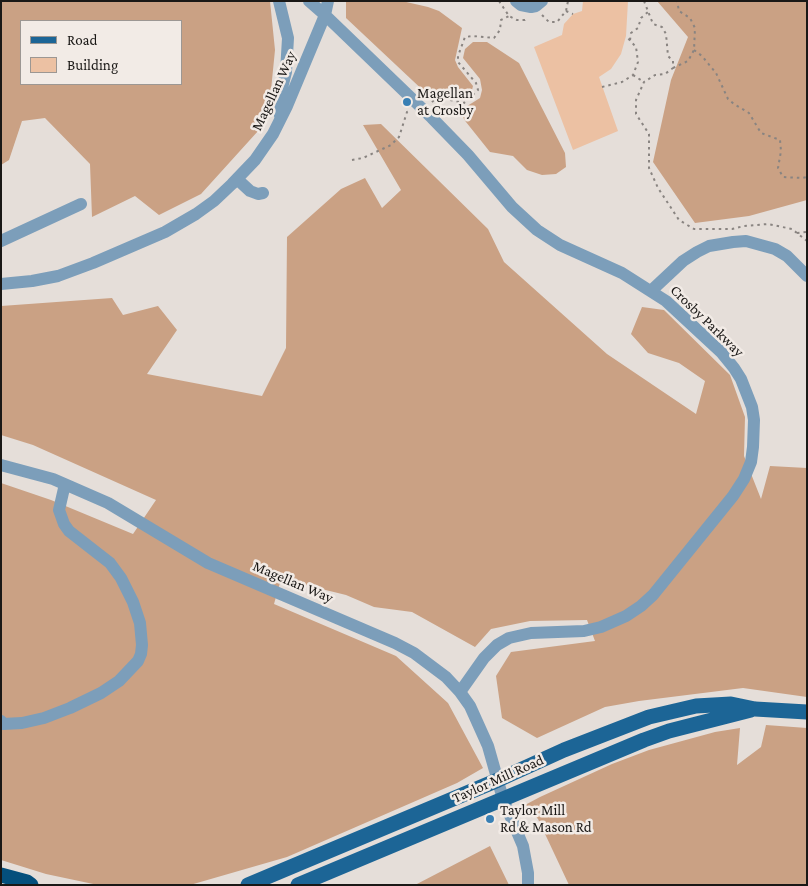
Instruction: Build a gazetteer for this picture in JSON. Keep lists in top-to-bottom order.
{
  "streets": {
    "main road": ["Taylor Mill Road"],
    "street": ["Magellan Way", "Crosby Parkway"]
  },
  "crossings": [
    ["Magellan Way", "Crosby Parkway"],
    ["Magellan Way", "Taylor Mill Road"]
  ],
  "places": ["Magellan at Crosby", "Taylor Mill Rd & Mason Rd"],
  "legend": ["Road", "Building"]
}
